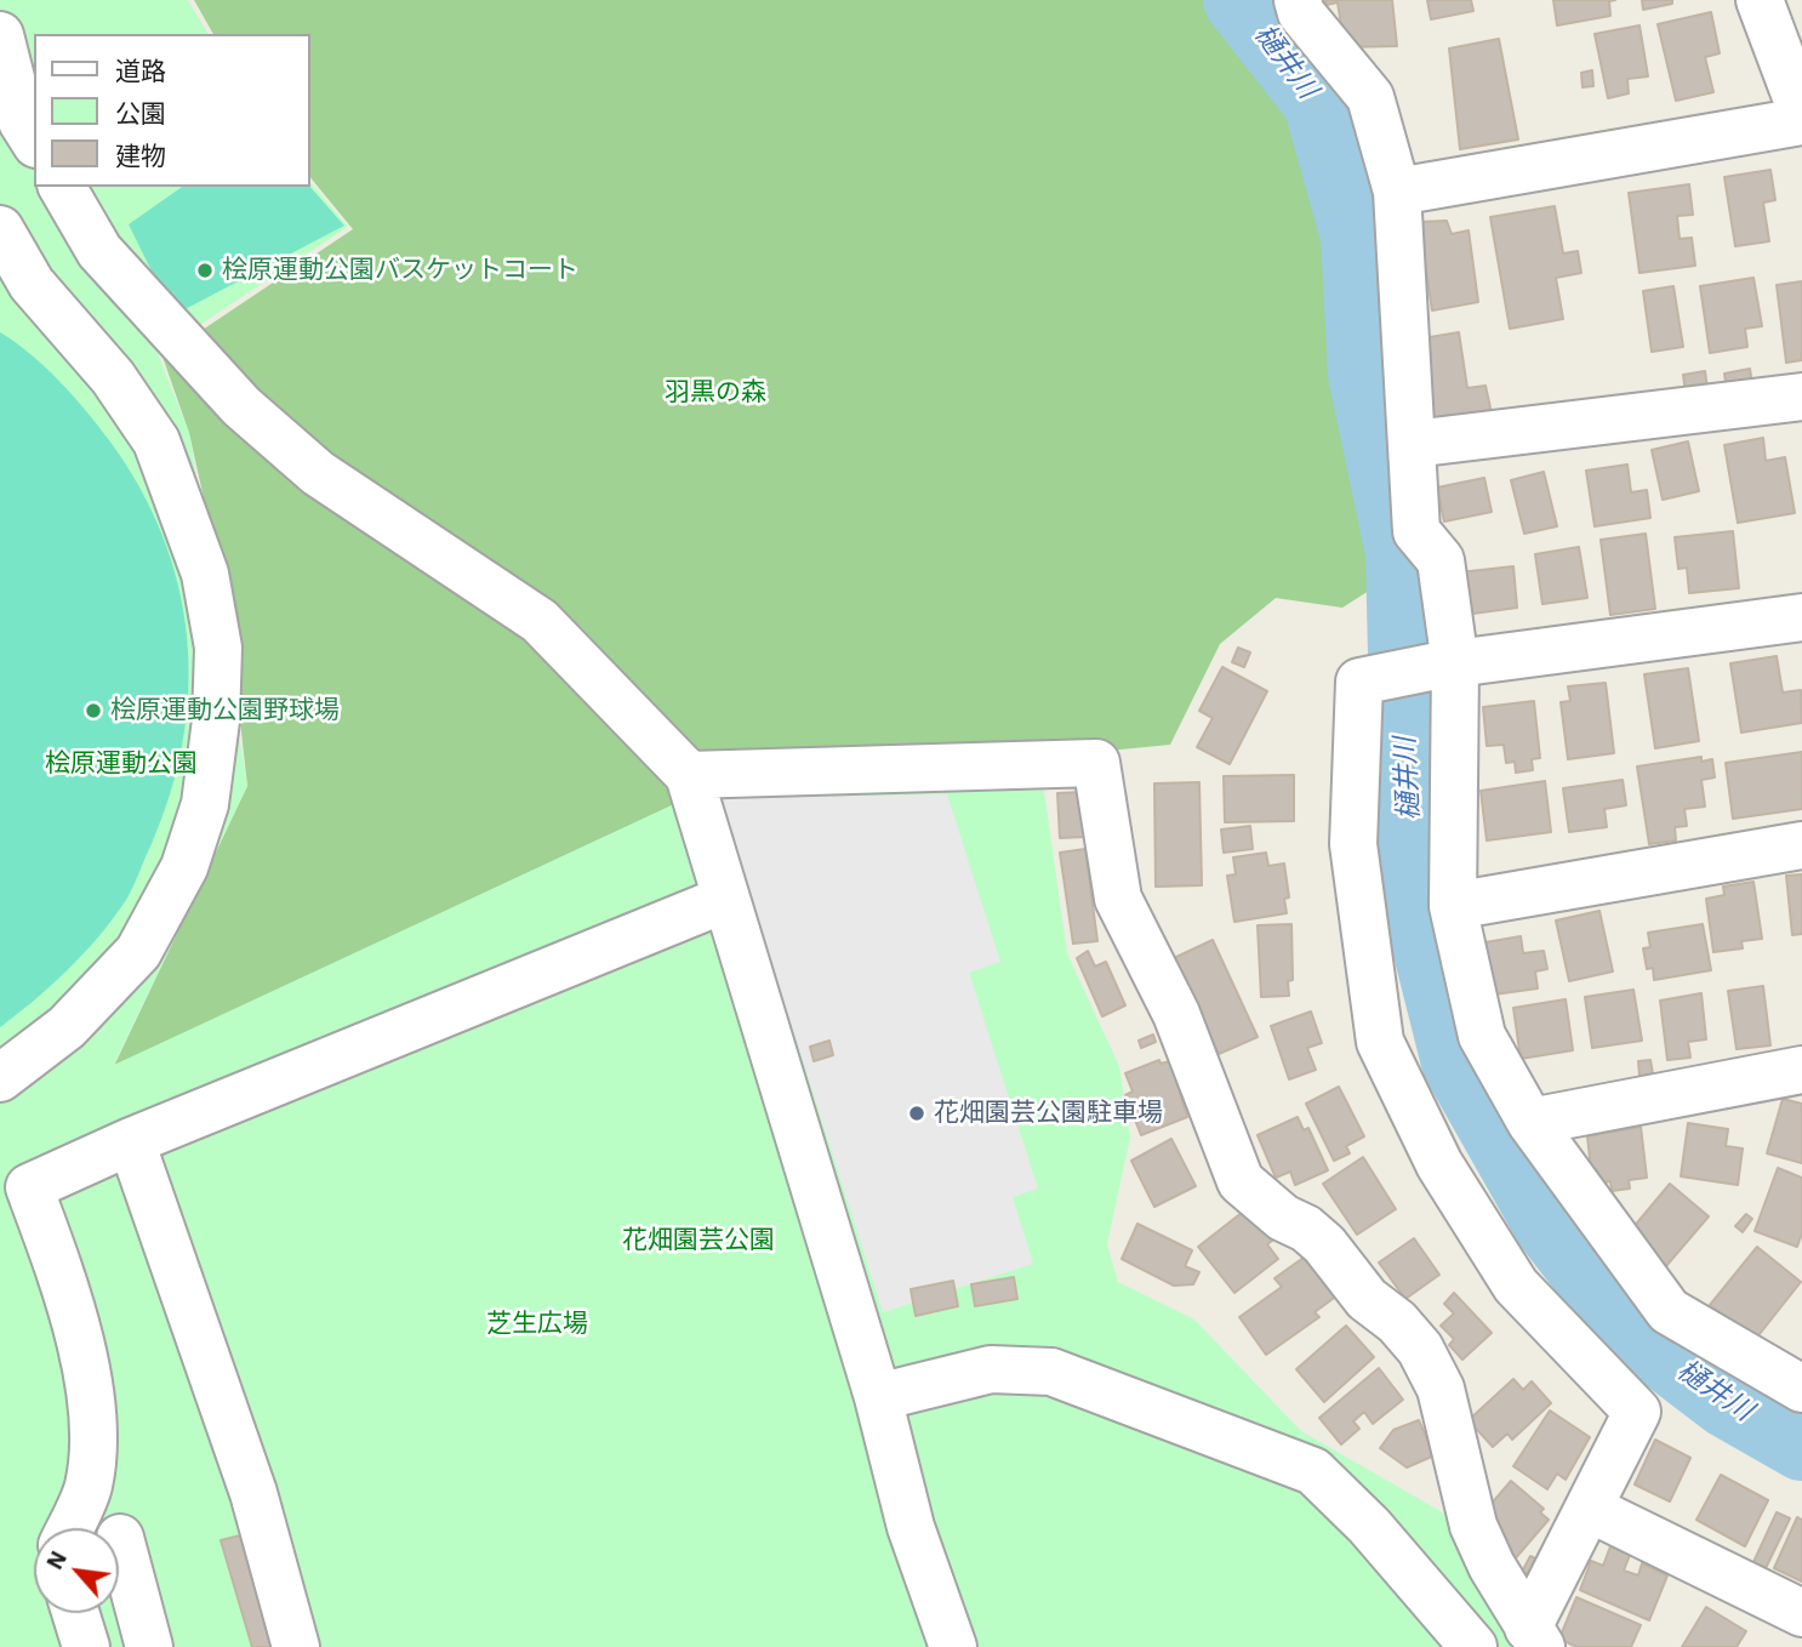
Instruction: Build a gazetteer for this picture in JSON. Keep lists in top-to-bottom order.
{
  "water": ["樋井川"],
  "parks": [
    "羽黒の森",
    "桧原運動公園",
    "花畑園芸公園",
    "芝生広場"
  ],
  "places": ["桧原運動公園バスケットコート", "桧原運動公園野球場", "花畑園芸公園駐車場"],
  "legend": ["道路", "公園", "建物"],
  "north": "top left"
}
